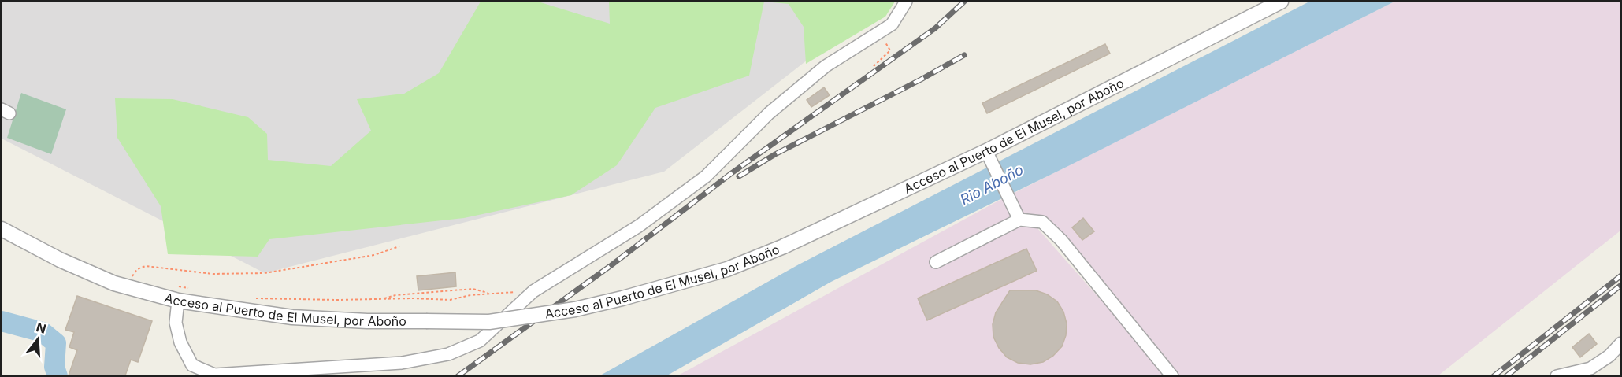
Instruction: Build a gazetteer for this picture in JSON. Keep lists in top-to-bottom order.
{
  "streets": {
    "street": ["Acceso al Puerto de El Musel, por Aboño"]
  },
  "water": ["Rio Aboño"],
  "north": "top"
}
